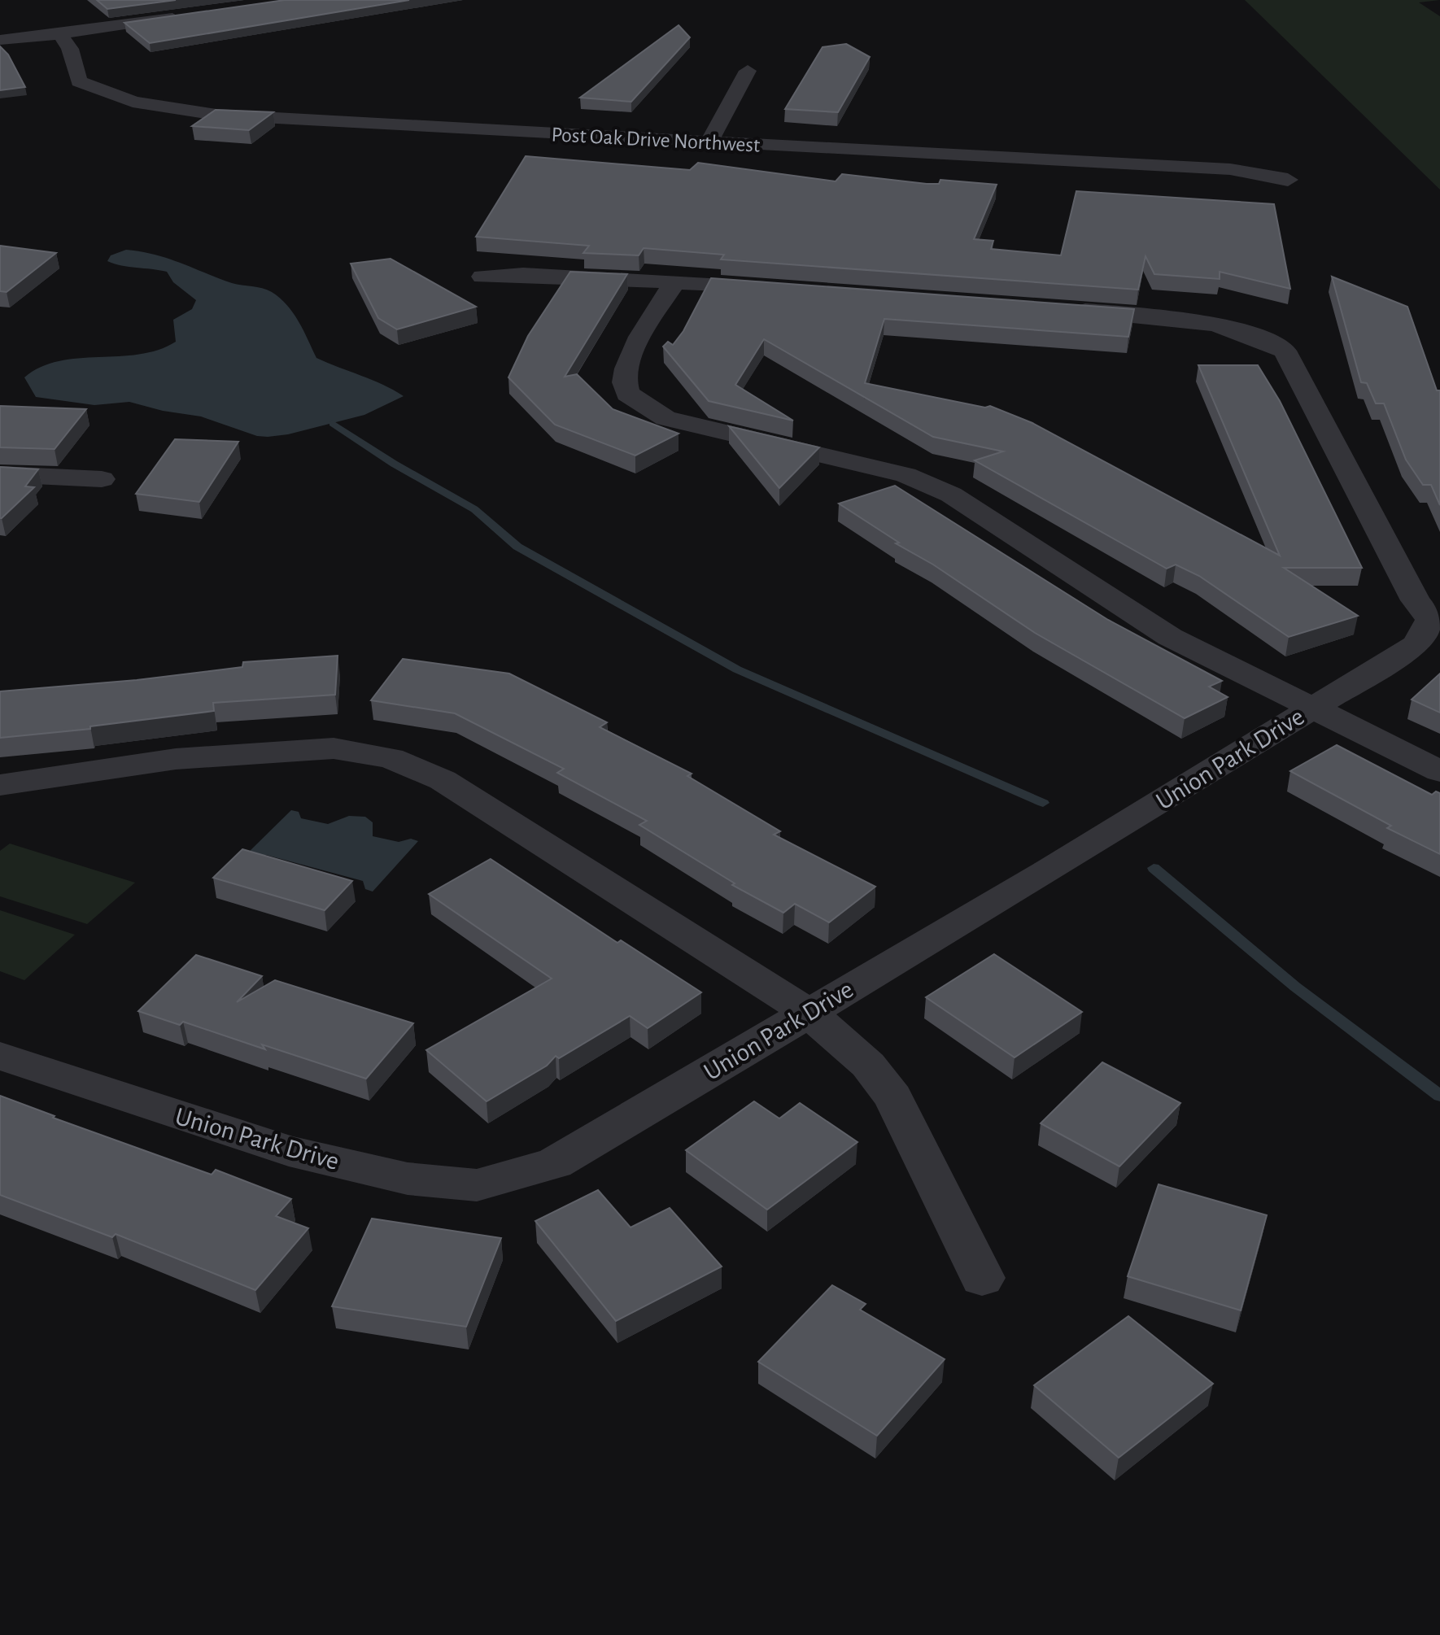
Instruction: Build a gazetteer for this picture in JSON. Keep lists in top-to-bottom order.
{
  "streets": {
    "street": ["Post Oak Drive Northwest", "Union Park Drive"]
  }
}
